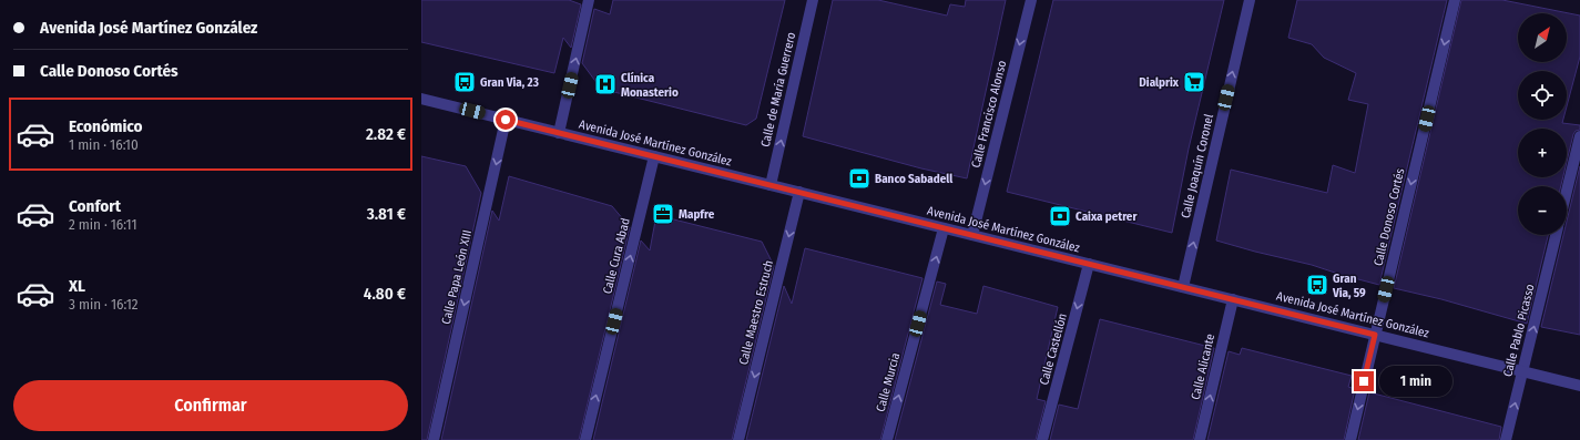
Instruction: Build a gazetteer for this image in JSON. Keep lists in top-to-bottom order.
{
  "streets": {
    "street": [
      "Calle de María Guerrero",
      "Calle Francisco Alonso",
      "Avenida José Martínez González",
      "Calle Joaquín Coronel",
      "Calle Donoso Cortés",
      "Calle Cura Abad",
      "Calle Papa León XIII",
      "Calle Maestro Estruch",
      "Calle Pablo Picasso",
      "Calle Castellón",
      "Calle Alicante",
      "Calle Murcia"
    ]
  },
  "crossings": [
    ["Calle de María Guerrero", "Avenida José Martínez González"],
    ["Calle Francisco Alonso", "Avenida José Martínez González"],
    ["Avenida José Martínez González", "Calle Joaquín Coronel"],
    ["Avenida José Martínez González", "Calle Donoso Cortés"],
    ["Avenida José Martínez González", "Calle Cura Abad"],
    ["Avenida José Martínez González", "Calle Papa León XIII"],
    ["Avenida José Martínez González", "Calle Maestro Estruch"],
    ["Avenida José Martínez González", "Calle Pablo Picasso"],
    ["Avenida José Martínez González", "Calle Castellón"],
    ["Avenida José Martínez González", "Calle Alicante"],
    ["Avenida José Martínez González", "Calle Murcia"]
  ],
  "one_way": [
    "Calle de María Guerrero",
    "Calle Francisco Alonso",
    "Calle Joaquín Coronel",
    "Calle Donoso Cortés",
    "Calle Cura Abad",
    "Calle Papa León XIII",
    "Calle Maestro Estruch",
    "Calle Pablo Picasso",
    "Calle Castellón",
    "Calle Alicante",
    "Calle Murcia"
  ],
  "places": {
    "bus stop": ["Gran Via, 23", "Gran Via, 59"],
    "supermarket": ["Dialprix"],
    "hospital": ["Clínica Monasterio"],
    "bank": ["Banco Sabadell", "Caixa petrer"],
    "office": ["Mapfre"]
  },
  "north": "top right",
  "page": {
    "banner": ["Avenida José Martínez González", "Calle Donoso Cortés"],
    "map_buttons": ["+", "−"],
    "list": [
      {
        "name": "Económico",
        "note": "1 min · 16:10",
        "value": "2.82 €"
      },
      {
        "name": "Confort",
        "note": "2 min · 16:11",
        "value": "3.81 €"
      },
      {
        "name": "XL",
        "note": "3 min · 16:12",
        "value": "4.80 €"
      }
    ],
    "bubble": "1 min",
    "buttons": "Confirmar"
  }
}
